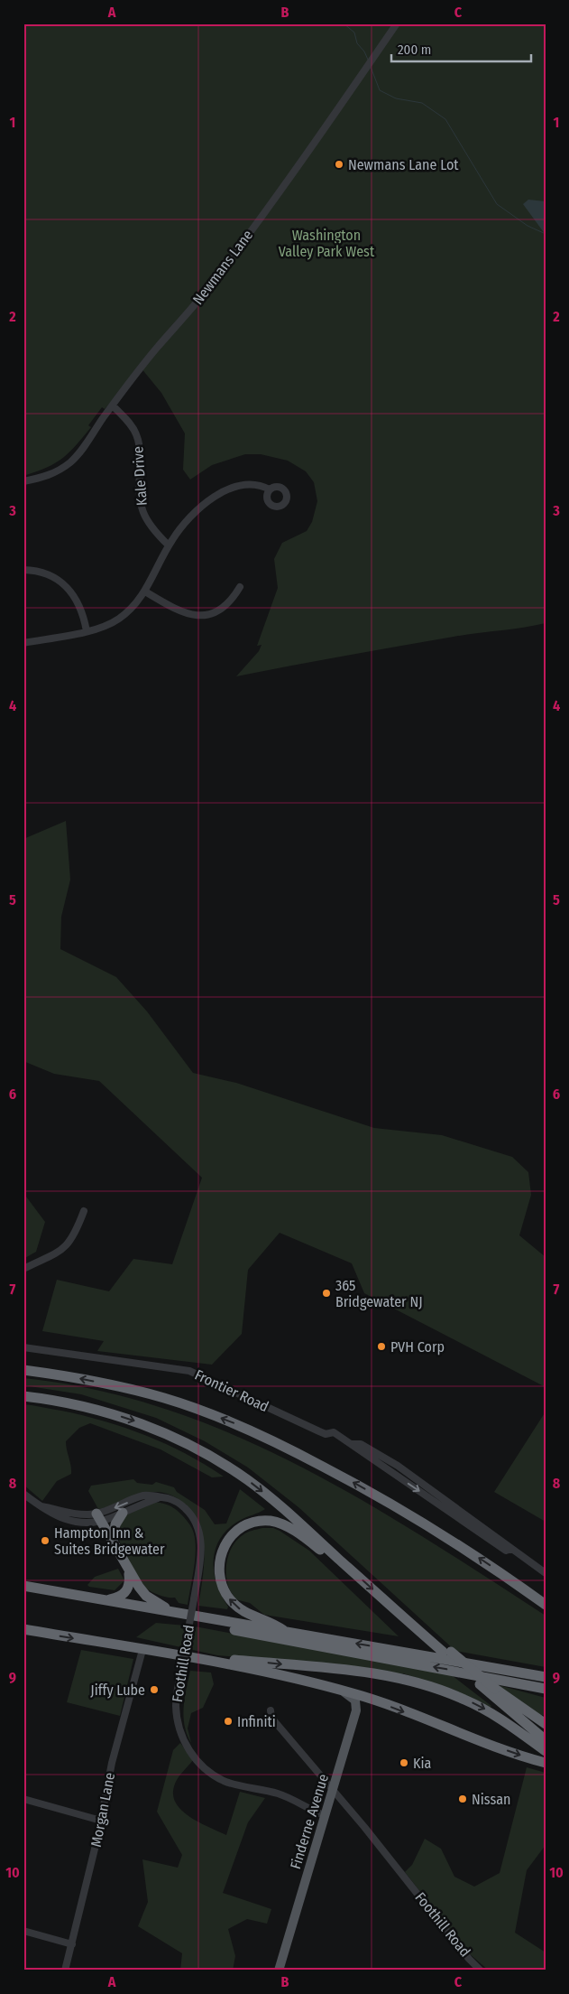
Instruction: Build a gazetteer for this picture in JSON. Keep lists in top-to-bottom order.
{
  "streets": {
    "main road": ["Finderne Avenue"],
    "street": [
      "Newmans Lane",
      "Kale Drive",
      "Frontier Road",
      "Foothill Road",
      "Morgan Lane"
    ]
  },
  "crossings": [
    ["Newmans Lane", "Kale Drive"],
    ["Foothill Road", "Finderne Avenue"]
  ],
  "parks": ["Washington Valley Park West"],
  "places": [
    "Newmans Lane Lot",
    "365 Bridgewater NJ",
    "PVH Corp",
    "Hampton Inn & Suites Bridgewater",
    "Jiffy Lube",
    "Infiniti",
    "Kia",
    "Nissan"
  ],
  "scale_bar": "200 m",
  "grid": {
    "columns": ["A", "B", "C"],
    "rows": [
      "1",
      "2",
      "3",
      "4",
      "5",
      "6",
      "7",
      "8",
      "9",
      "10"
    ]
  }
}
